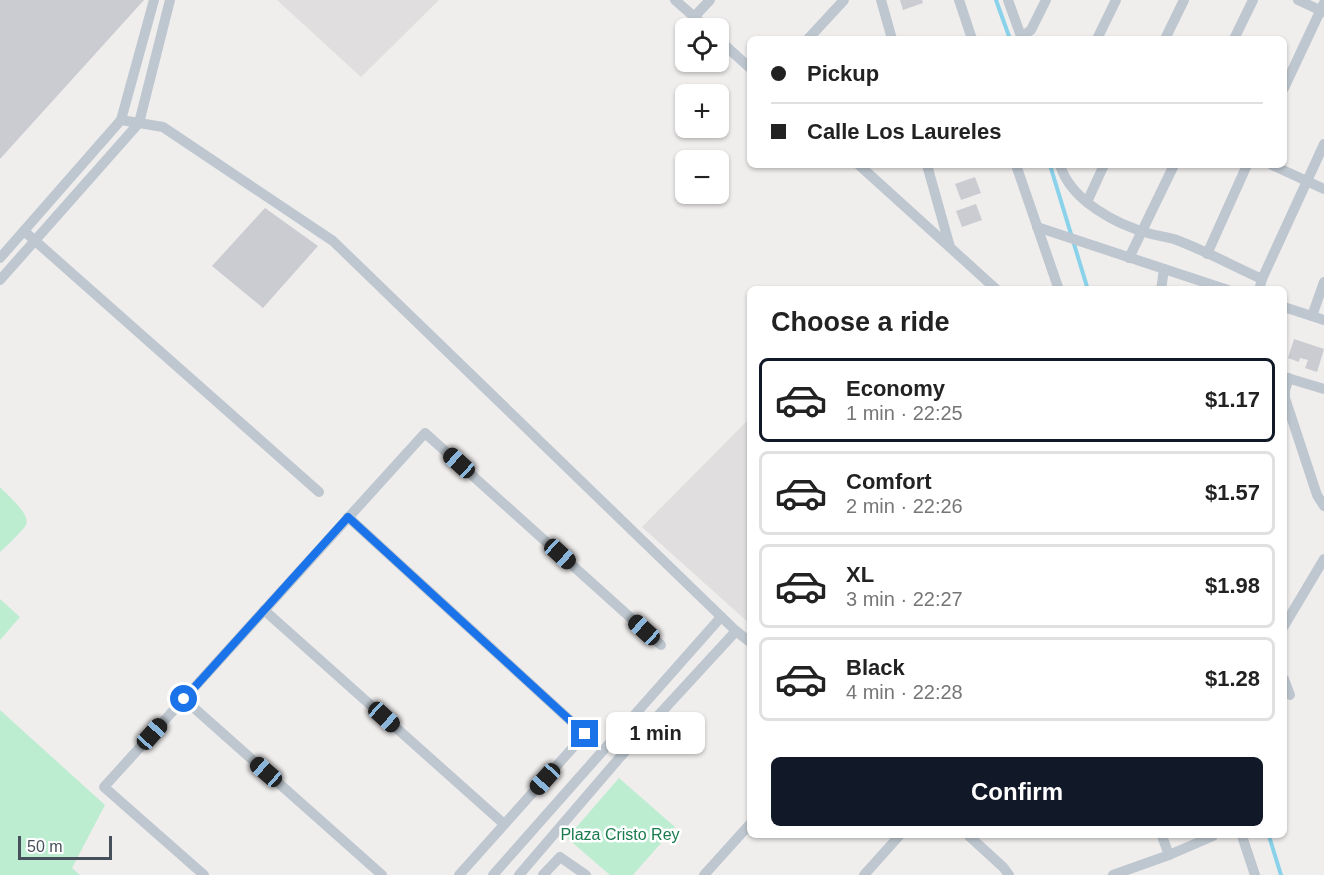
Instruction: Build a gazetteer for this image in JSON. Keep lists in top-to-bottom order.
{
  "parks": ["Plaza Cristo Rey"],
  "scale_bar": "50 m",
  "page": {
    "map_buttons": ["+", "−"],
    "banner": ["Pickup", "Calle Los Laureles"],
    "heading": "Choose a ride",
    "list": [
      {
        "name": "Economy",
        "note": "1 min · 22:25",
        "value": "$1.17"
      },
      {
        "name": "Comfort",
        "note": "2 min · 22:26",
        "value": "$1.57"
      },
      {
        "name": "XL",
        "note": "3 min · 22:27",
        "value": "$1.98"
      },
      {
        "name": "Black",
        "note": "4 min · 22:28",
        "value": "$1.28"
      }
    ],
    "bubble": "1 min",
    "buttons": "Confirm",
    "scale": "50 m"
  }
}
